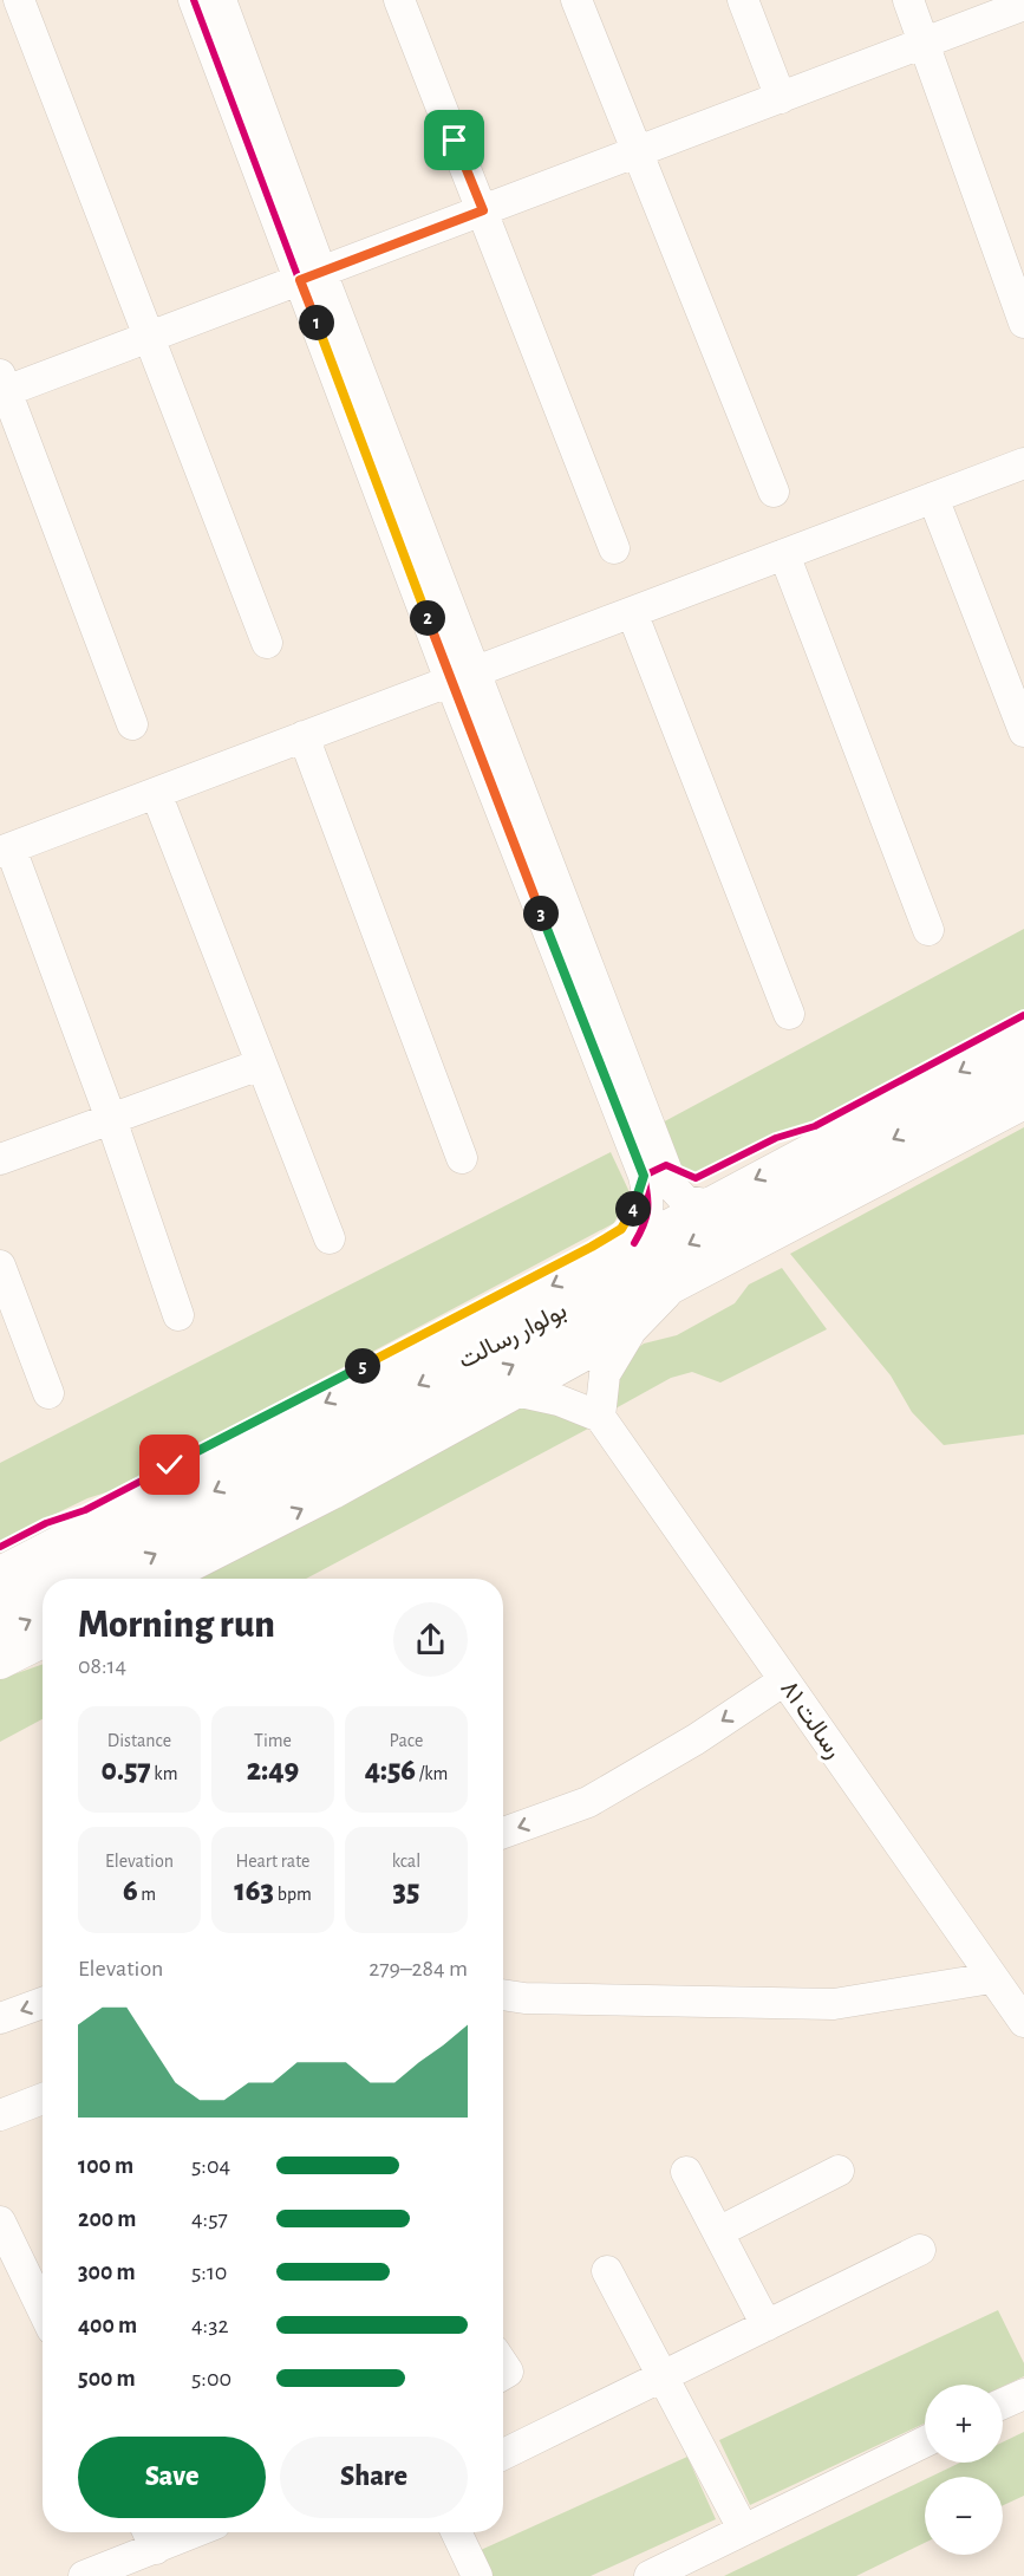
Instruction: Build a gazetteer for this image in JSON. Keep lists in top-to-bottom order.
{
  "streets": {
    "main road": ["بولوار رسالت"],
    "street": ["رسالت ۸۱"]
  },
  "page": {
    "pins": [
      "1",
      "2",
      "3",
      "4",
      "5"
    ],
    "heading": ["Morning run", "08:14"],
    "stats": [
      ["Distance", "0.57 km"],
      ["Time", "2:49"],
      ["Pace", "4:56 /km"],
      ["Elevation", "6 m"],
      ["Heart rate", "163 bpm"],
      ["kcal", "35"]
    ],
    "chart": ["Elevation", "279–284 m"],
    "list": [
      {
        "name": "100 m",
        "note": "5:04"
      },
      {
        "name": "200 m",
        "note": "4:57"
      },
      {
        "name": "300 m",
        "note": "5:10"
      },
      {
        "name": "400 m",
        "note": "4:32"
      },
      {
        "name": "500 m",
        "note": "5:00"
      }
    ],
    "map_buttons": ["+", "−"],
    "buttons": ["Save", "Share"]
  }
}
